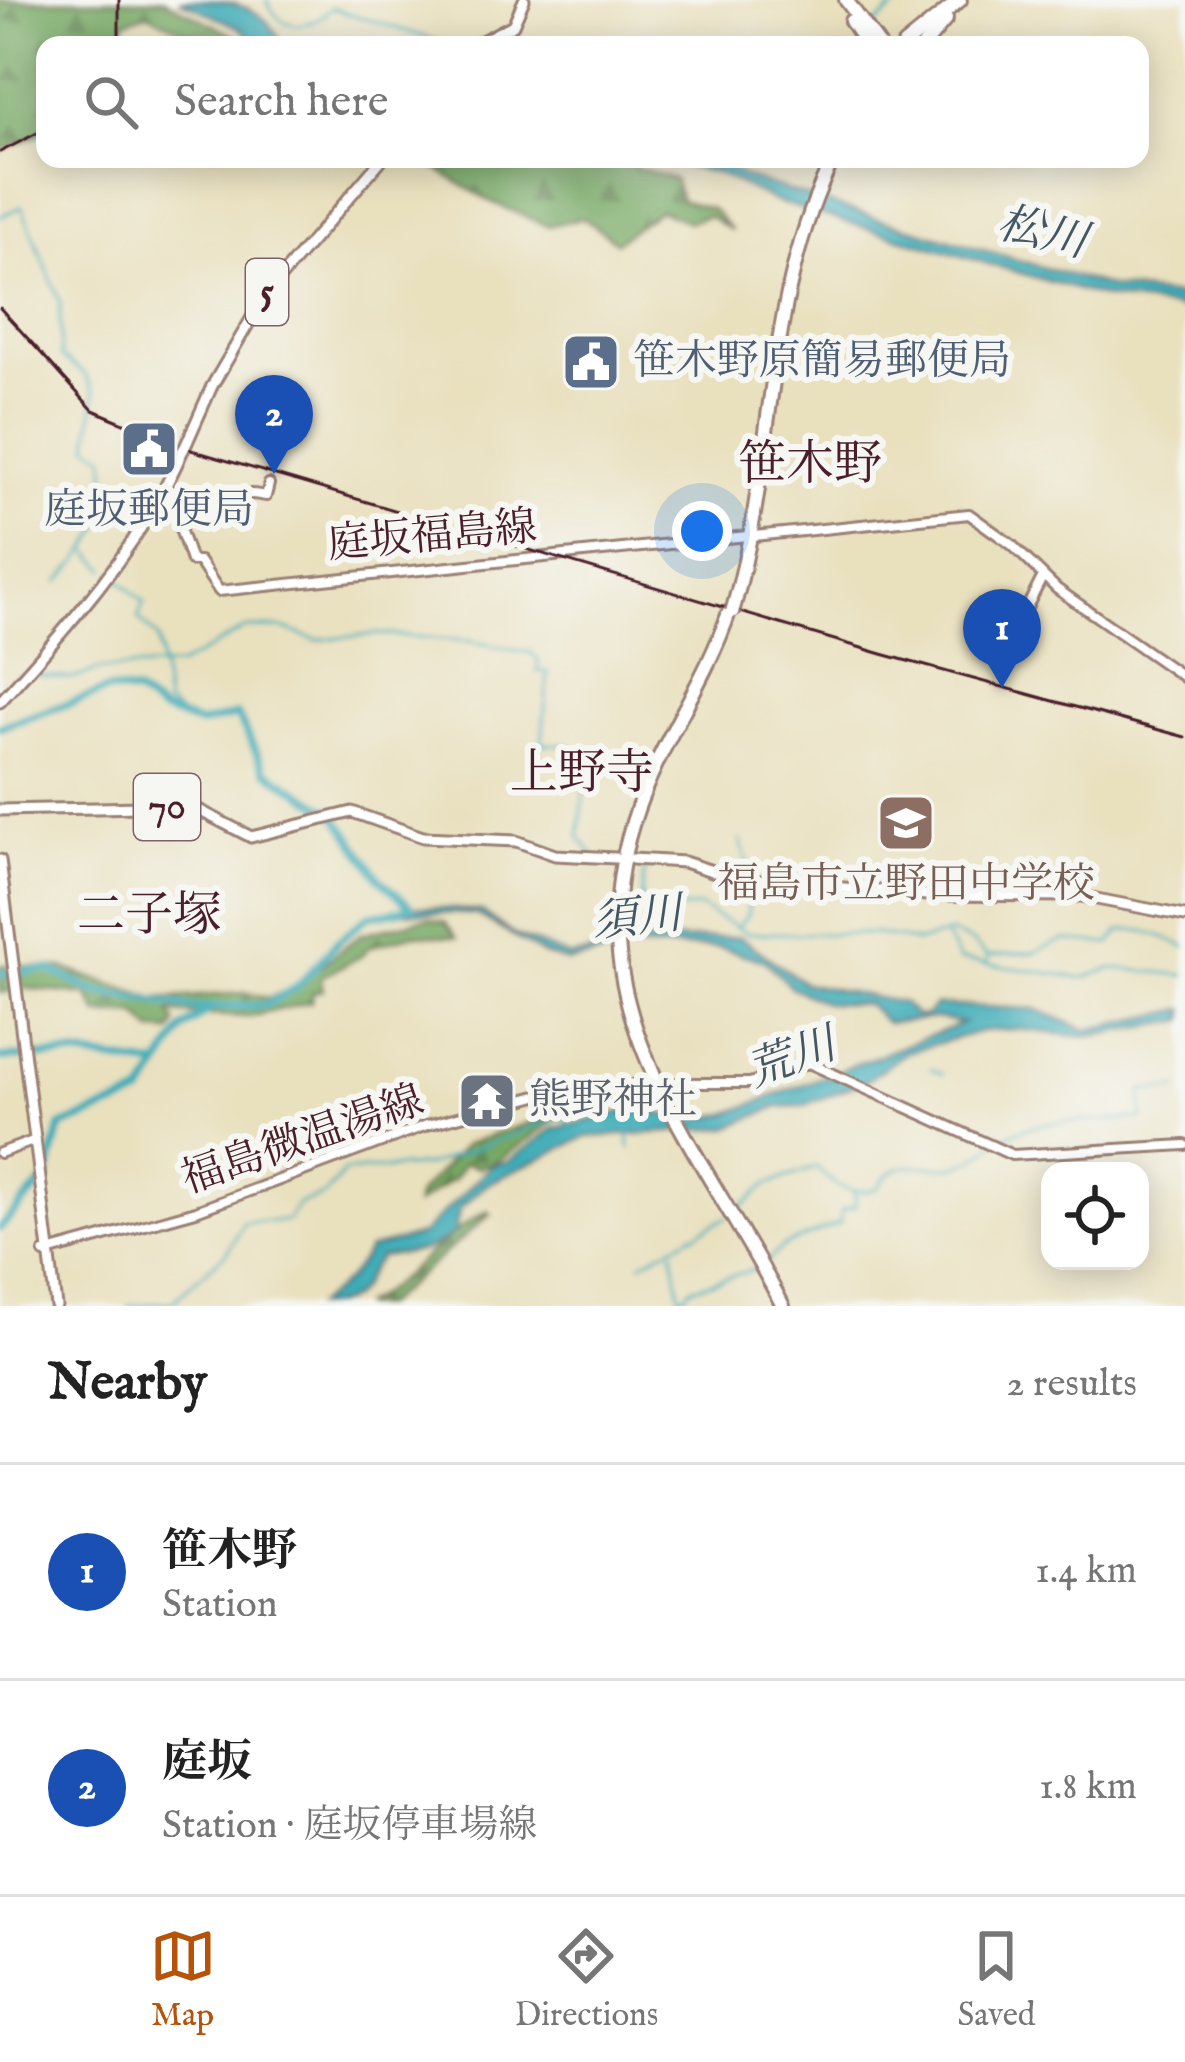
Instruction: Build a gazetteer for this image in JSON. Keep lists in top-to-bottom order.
{
  "streets": {
    "main road": [
      "5",
      "庭坂福島線",
      "70",
      "福島微温湯線"
    ]
  },
  "districts": ["笹木野", "上野寺", "二子塚"],
  "water": ["松川", "須川", "荒川"],
  "places": {
    "public building": ["笹木野原簡易郵便局", "庭坂郵便局"],
    "school or university": ["福島市立野田中学校"],
    "temple": ["熊野神社"]
  },
  "page": {
    "search": "Search here",
    "pins": ["2", "1"],
    "heading": ["Nearby", "2 results"],
    "list": [
      {
        "mark": "1",
        "name": "笹木野",
        "note": "Station",
        "value": "1.4 km"
      },
      {
        "mark": "2",
        "name": "庭坂",
        "note": "Station · 庭坂停車場線",
        "value": "1.8 km"
      }
    ],
    "nav": ["Map", "Directions", "Saved"]
  }
}
